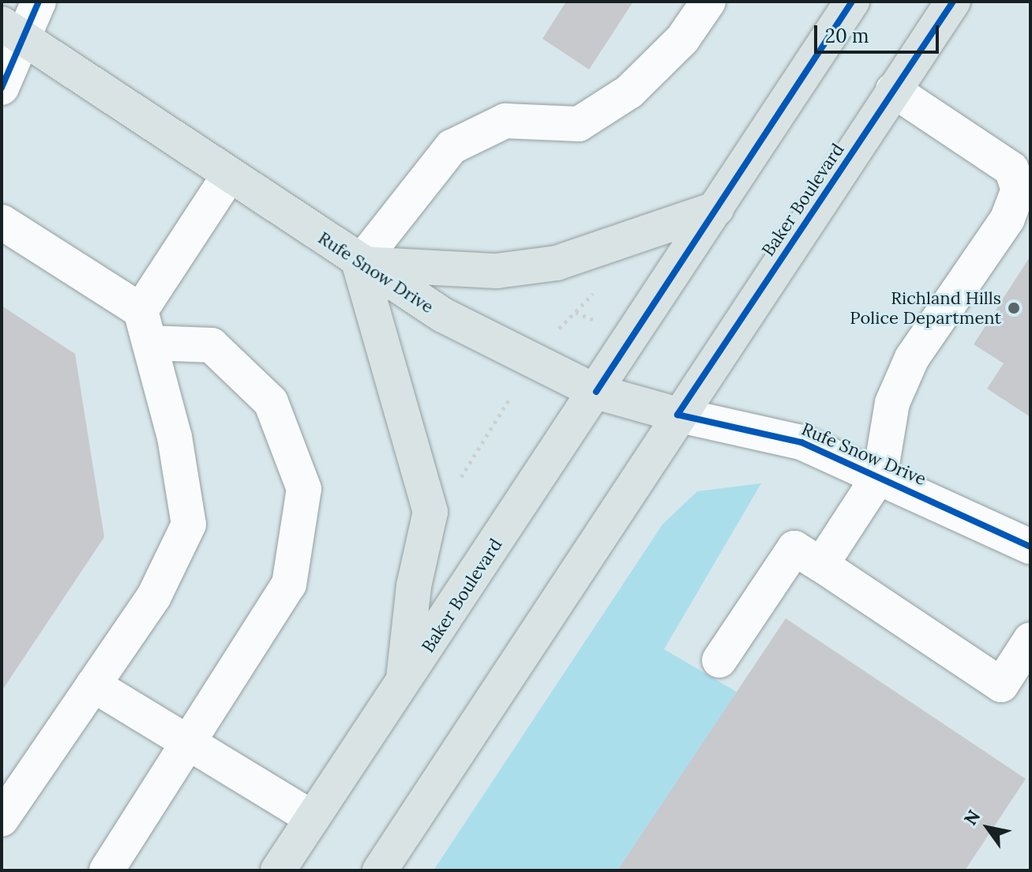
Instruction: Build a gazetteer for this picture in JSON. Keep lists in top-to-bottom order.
{
  "streets": {
    "main road": ["Baker Boulevard", "Rufe Snow Drive"]
  },
  "crossings": [
    ["Baker Boulevard", "Rufe Snow Drive"]
  ],
  "places": ["Richland Hills Police Department"],
  "scale_bar": "20 m",
  "north": "top left"
}
